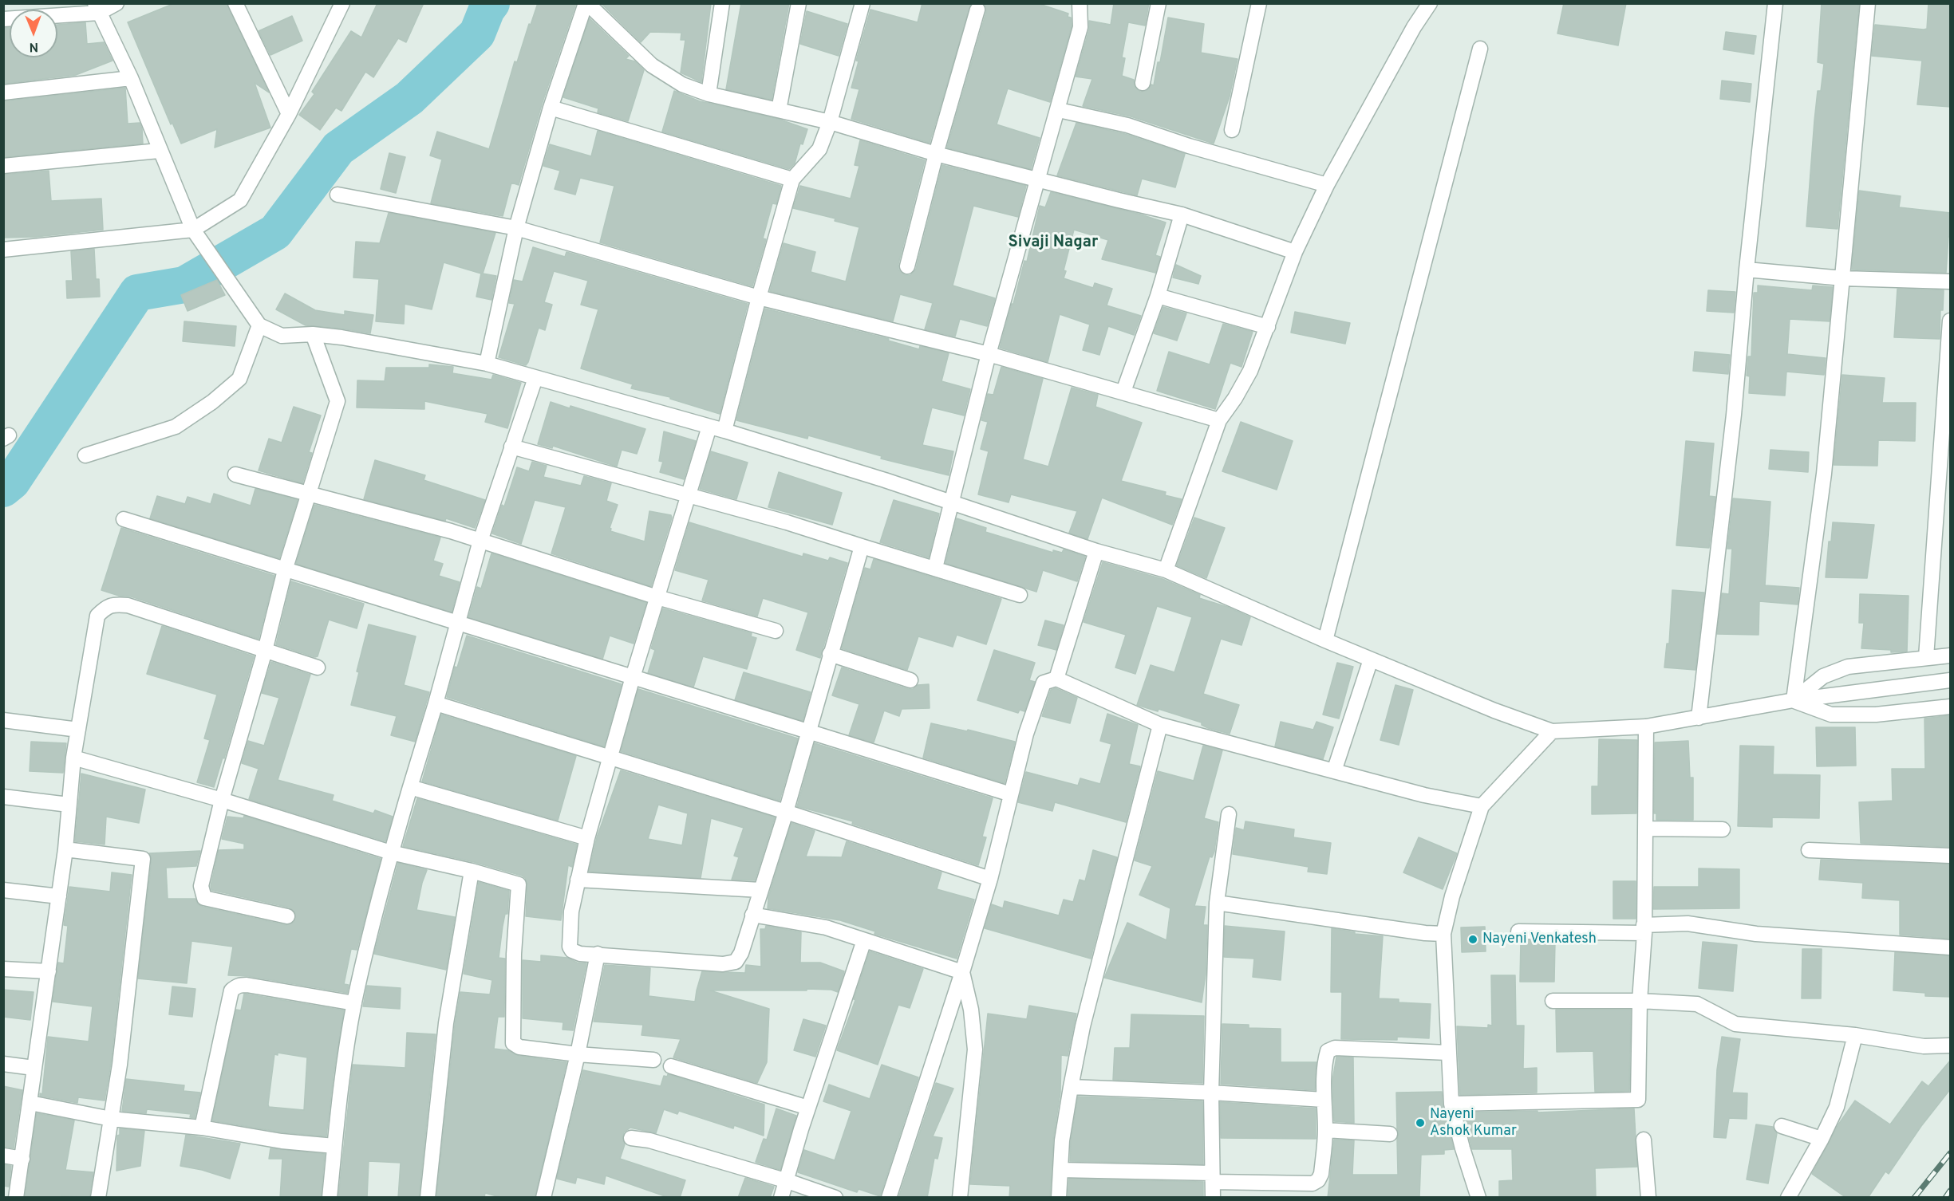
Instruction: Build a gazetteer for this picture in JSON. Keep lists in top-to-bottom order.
{
  "districts": ["Sivaji Nagar"],
  "places": ["Nayeni Venkatesh", "Nayeni Ashok Kumar"],
  "north": "bottom"
}
